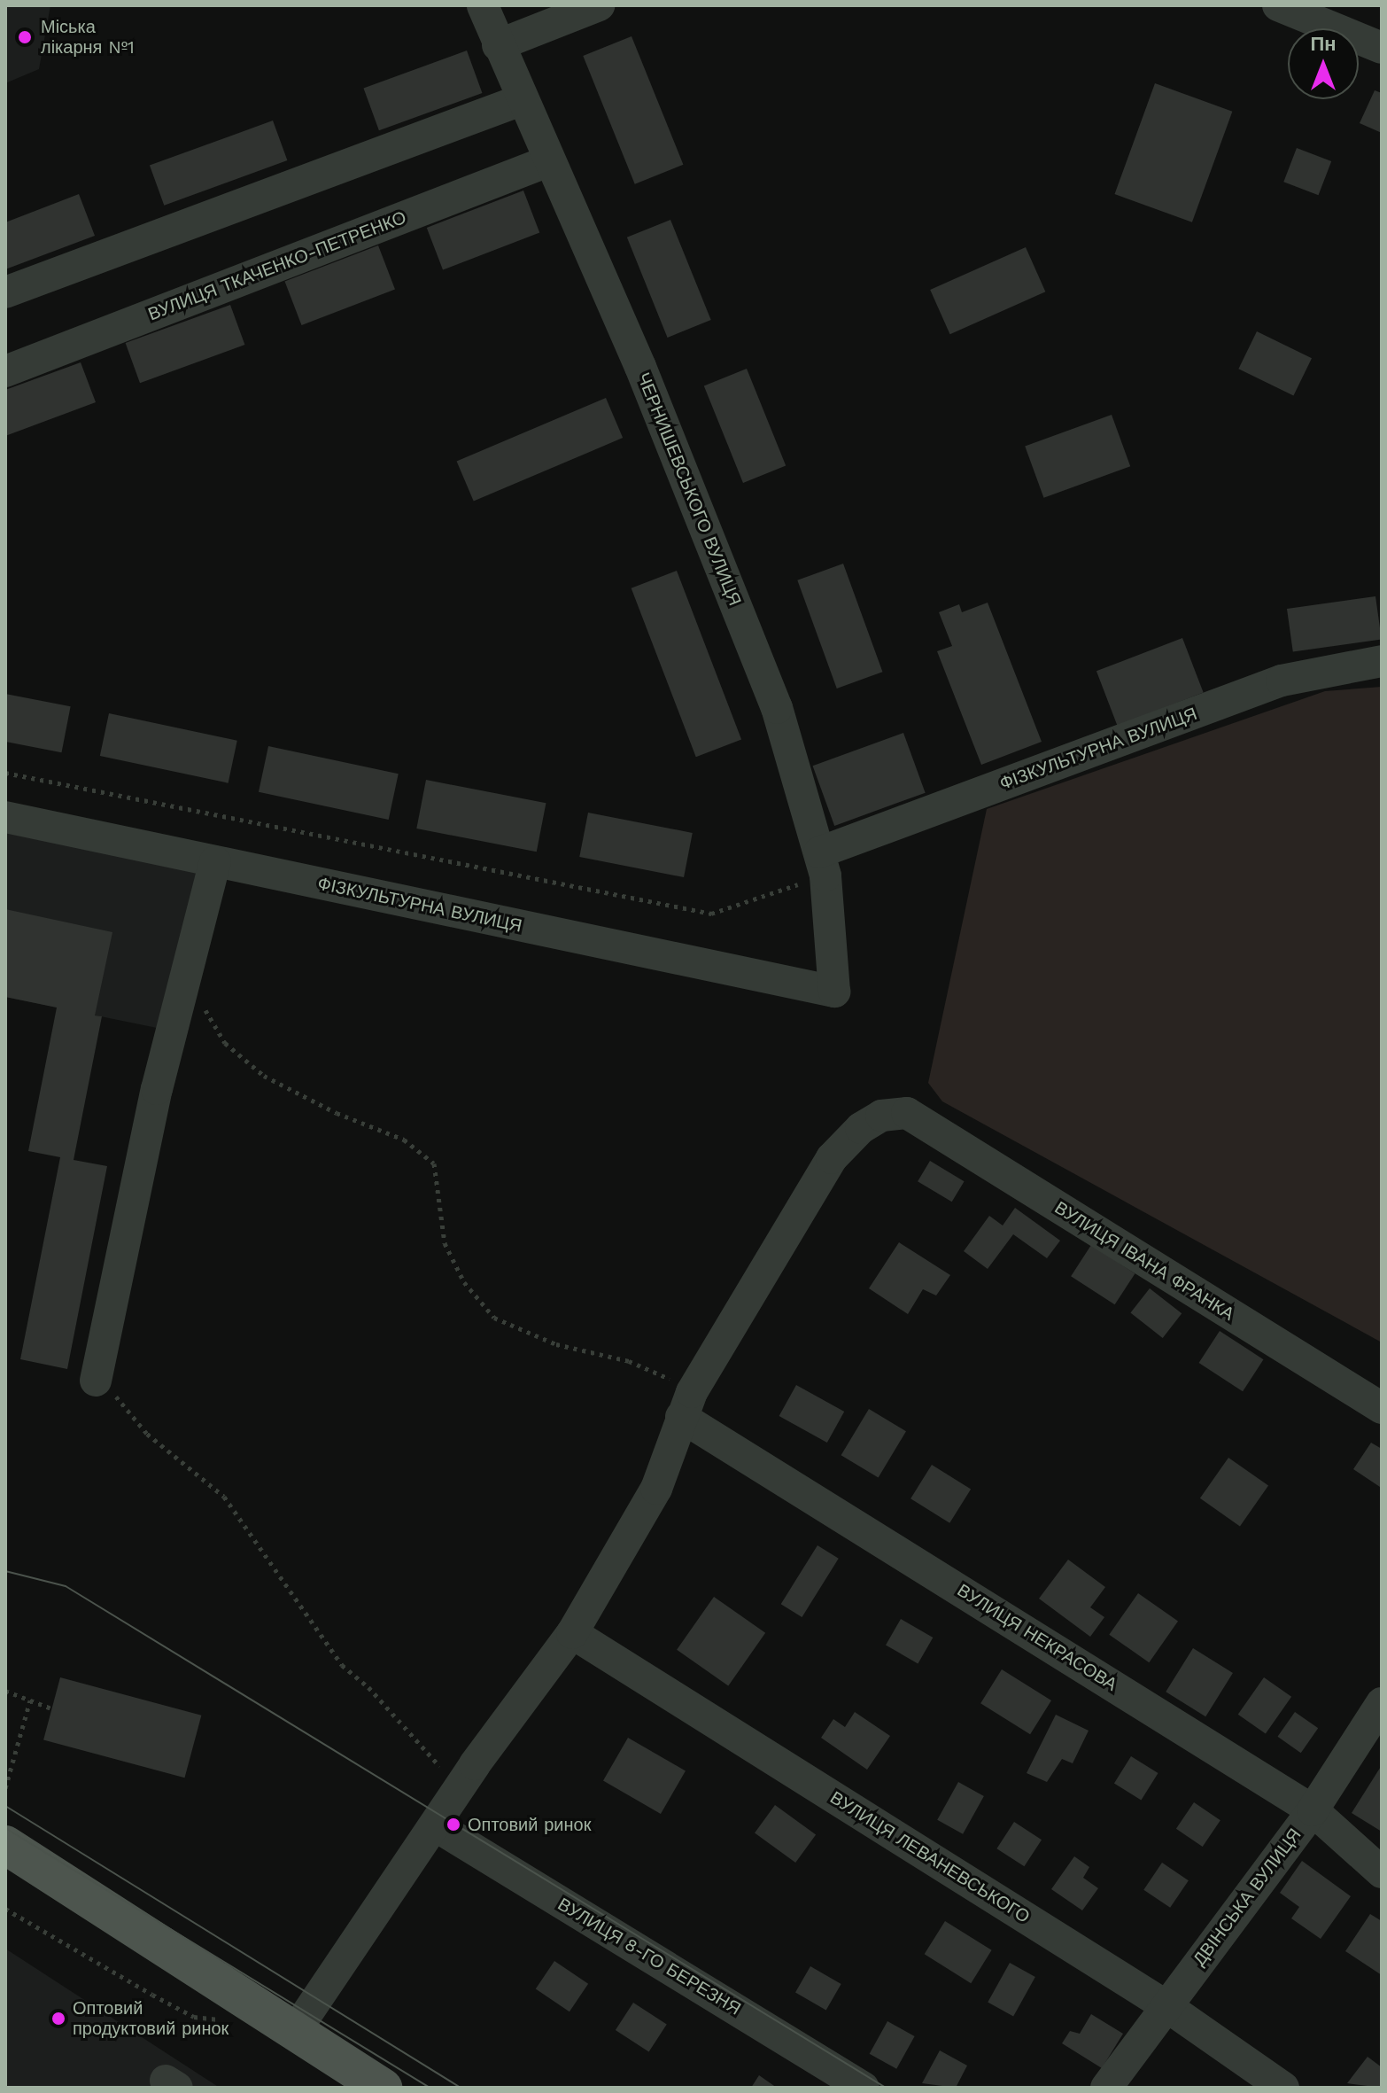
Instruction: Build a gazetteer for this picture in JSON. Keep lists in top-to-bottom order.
{
  "streets": {
    "street": [
      "ВУЛИЦЯ ТКАЧЕНКО-ПЕТРЕНКО",
      "ЧЕРНИШЕВСЬКОГО ВУЛИЦЯ",
      "ФІЗКУЛЬТУРНА ВУЛИЦЯ",
      "ВУЛИЦЯ ІВАНА ФРАНКА",
      "ВУЛИЦЯ НЕКРАСОВА",
      "ВУЛИЦЯ ЛЕВАНЕВСЬКОГО",
      "ДВІНСЬКА ВУЛИЦЯ",
      "ВУЛИЦЯ 8-ГО БЕРЕЗНЯ"
    ]
  },
  "crossings": [
    ["ВУЛИЦЯ ТКАЧЕНКО-ПЕТРЕНКО", "ЧЕРНИШЕВСЬКОГО ВУЛИЦЯ"],
    ["ЧЕРНИШЕВСЬКОГО ВУЛИЦЯ", "ФІЗКУЛЬТУРНА ВУЛИЦЯ"],
    ["ВУЛИЦЯ ІВАНА ФРАНКА", "ВУЛИЦЯ НЕКРАСОВА"],
    ["ВУЛИЦЯ НЕКРАСОВА", "ДВІНСЬКА ВУЛИЦЯ"],
    ["ВУЛИЦЯ ЛЕВАНЕВСЬКОГО", "ДВІНСЬКА ВУЛИЦЯ"]
  ],
  "places": ["Міська лікарня №1", "Оптовий ринок", "Оптовий продуктовий ринок"],
  "north": "top"
}
